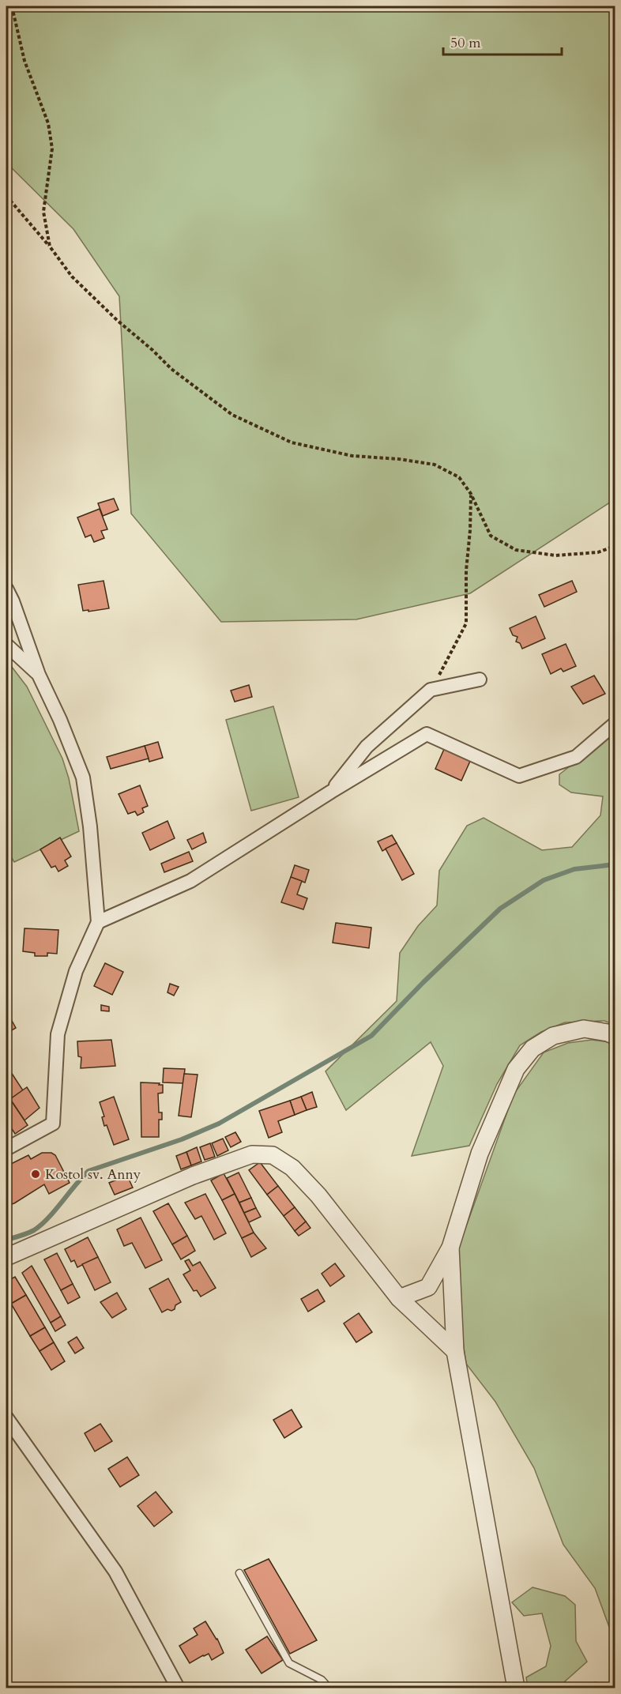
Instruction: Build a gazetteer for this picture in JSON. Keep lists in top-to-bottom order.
{
  "places": ["Kostol sv. Anny"],
  "scale_bar": "50 m"
}
